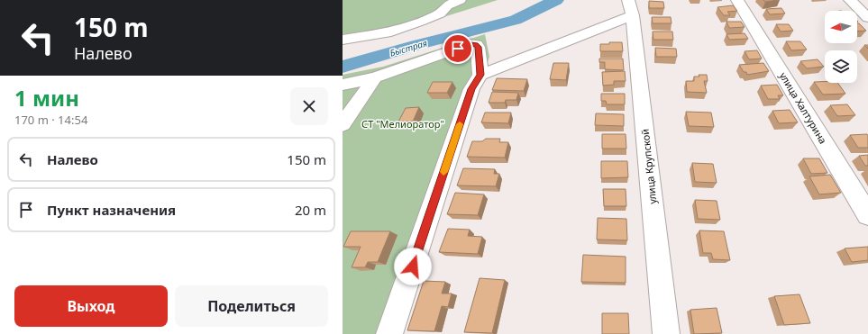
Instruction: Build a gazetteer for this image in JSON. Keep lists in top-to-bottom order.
{
  "streets": {
    "street": ["улица Халтурина", "улица Крупской"]
  },
  "water": ["Быстрая"],
  "parks": ["СТ \"Мелиоратор\""],
  "north": "left",
  "page": {
    "turn": ["150 m", "Налево"],
    "heading": ["1 мин", "170 m · 14:54"],
    "list": [
      {
        "name": "Налево",
        "value": "150 m"
      },
      {
        "name": "Пункт назначения",
        "value": "20 m"
      }
    ],
    "buttons": ["Выход", "Поделиться"]
  }
}
